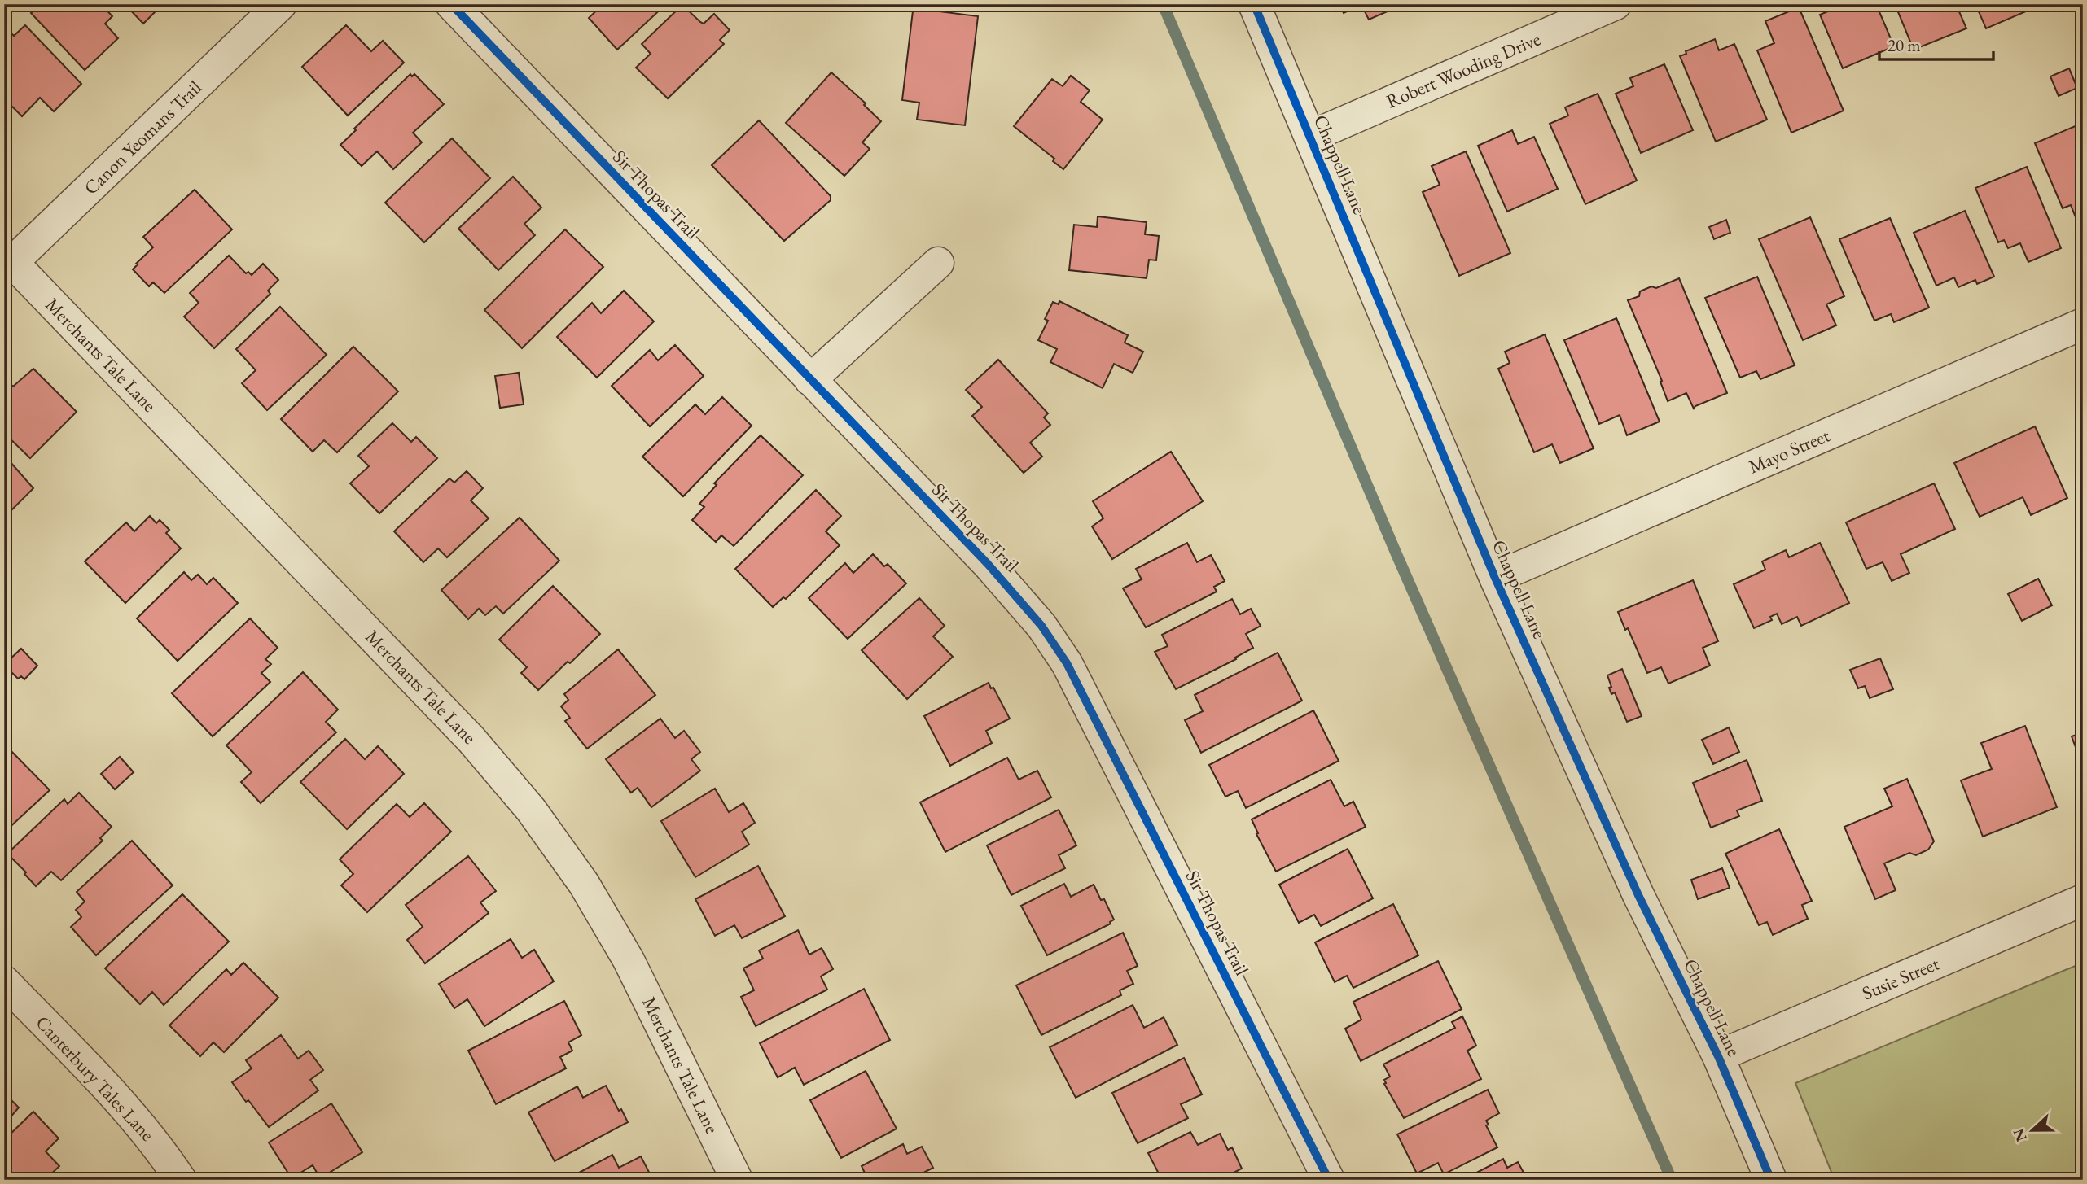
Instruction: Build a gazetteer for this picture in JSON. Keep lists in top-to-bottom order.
{
  "streets": {
    "street": [
      "Robert Wooding Drive",
      "Canon Yeomans Trail",
      "Chappell Lane",
      "Sir Thopas Trail",
      "Merchants Tale Lane",
      "Mayo Street",
      "Susie Street",
      "Canterbury Tales Lane"
    ]
  },
  "crossings": [
    ["Robert Wooding Drive", "Chappell Lane"],
    ["Canon Yeomans Trail", "Merchants Tale Lane"],
    ["Chappell Lane", "Mayo Street"],
    ["Chappell Lane", "Susie Street"]
  ],
  "scale_bar": "20 m",
  "north": "left"
}
